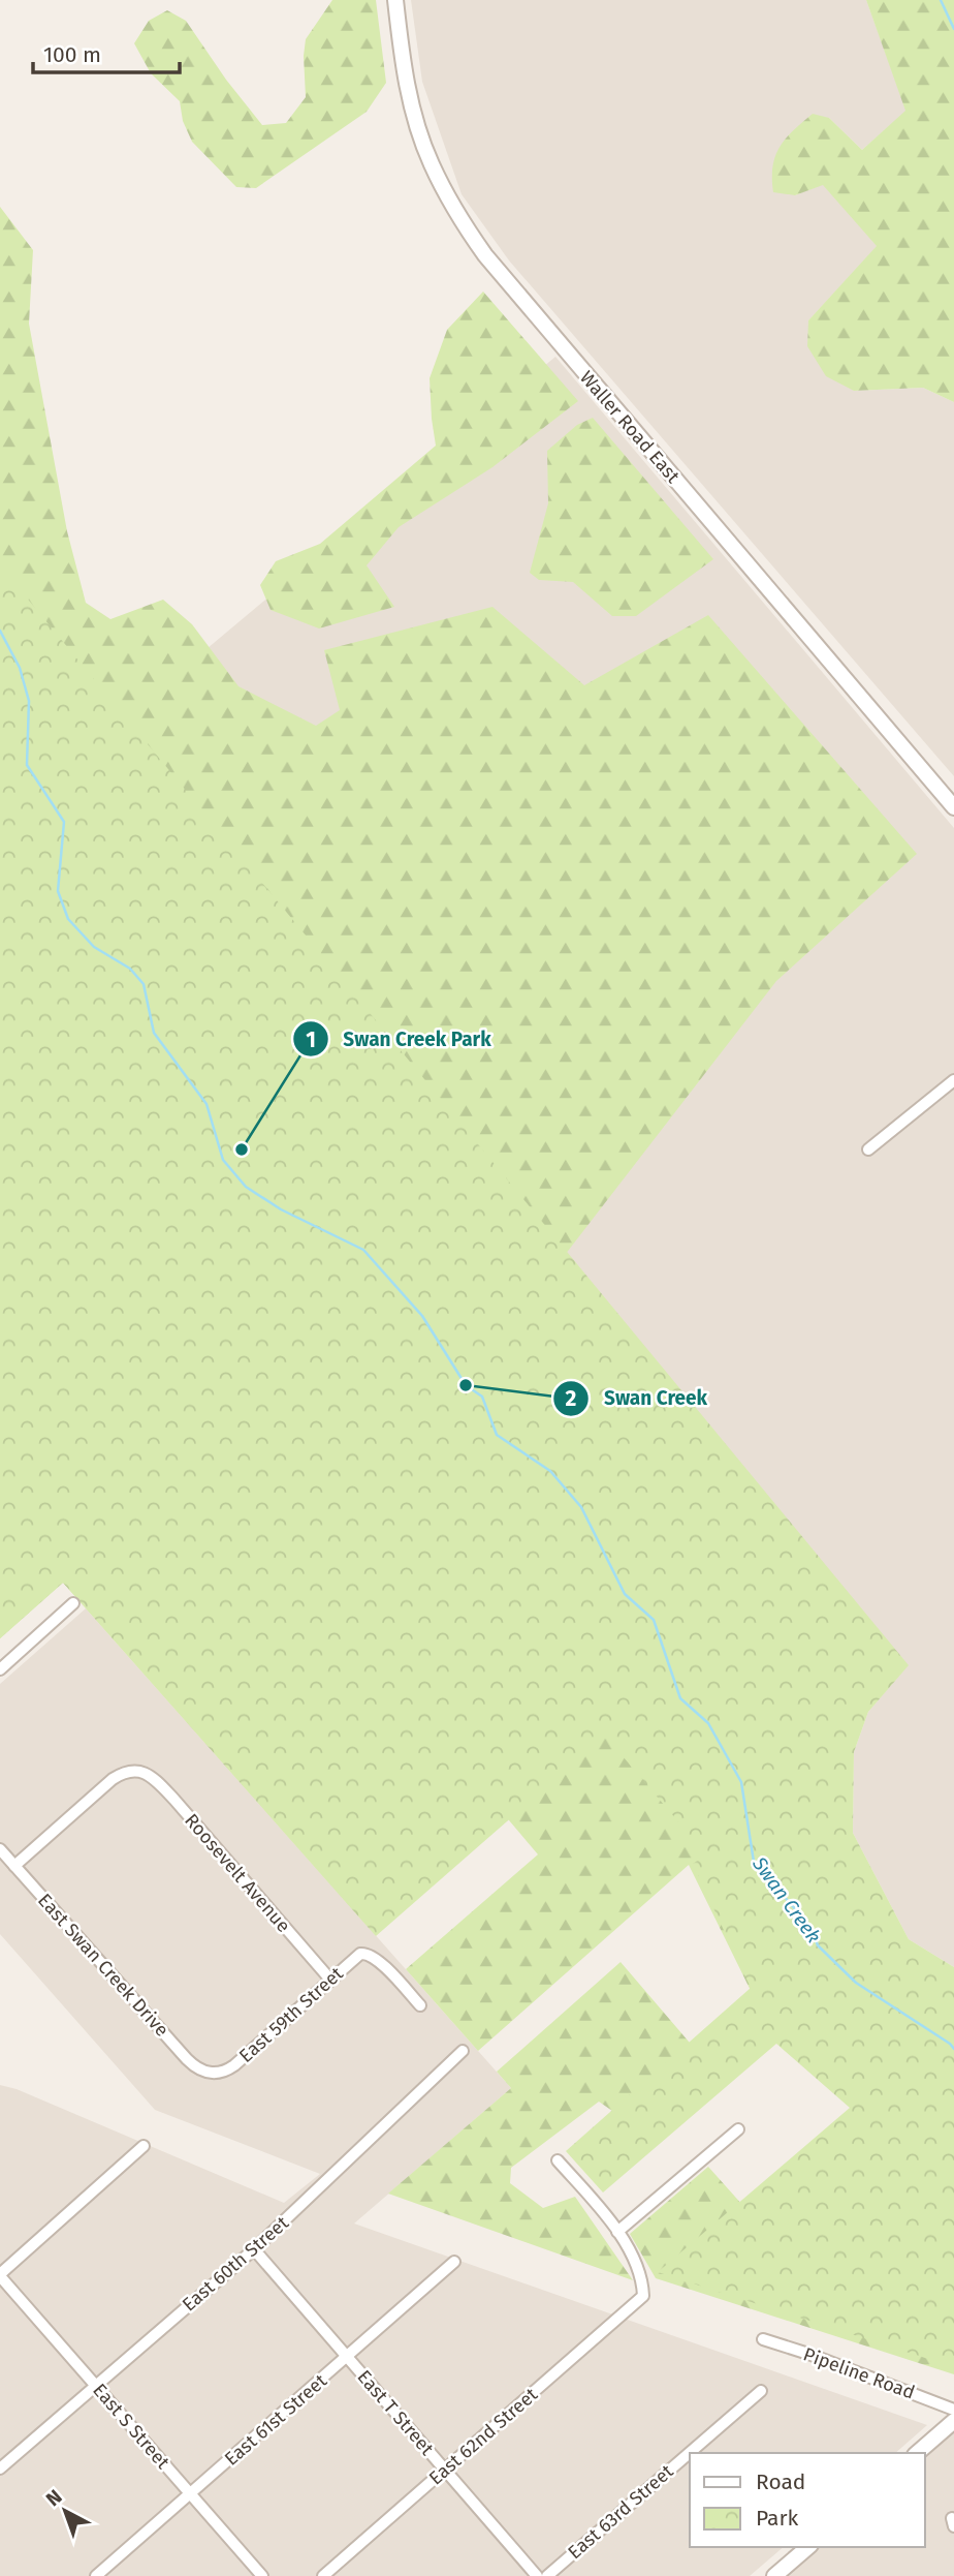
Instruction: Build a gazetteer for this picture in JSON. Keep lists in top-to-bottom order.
{
  "streets": {
    "street": [
      "Waller Road East",
      "Roosevelt Avenue",
      "East Swan Creek Drive",
      "East 59th Street",
      "East 60th Street",
      "Pipeline Road",
      "East T Street",
      "East 61st Street",
      "East S Street",
      "East 62nd Street",
      "East 63rd Street"
    ]
  },
  "crossings": [
    ["Roosevelt Avenue", "East Swan Creek Drive"],
    ["Roosevelt Avenue", "East 59th Street"],
    ["East Swan Creek Drive", "East 59th Street"],
    ["East 60th Street", "East T Street"],
    ["East 60th Street", "East S Street"],
    ["East T Street", "East 61st Street"],
    ["East T Street", "East 62nd Street"],
    ["East 61st Street", "East S Street"]
  ],
  "water": ["Swan Creek"],
  "places": ["Swan Creek Park", "Swan Creek"],
  "legend": ["Road", "Park"],
  "scale_bar": "100 m",
  "north": "top left"
}
